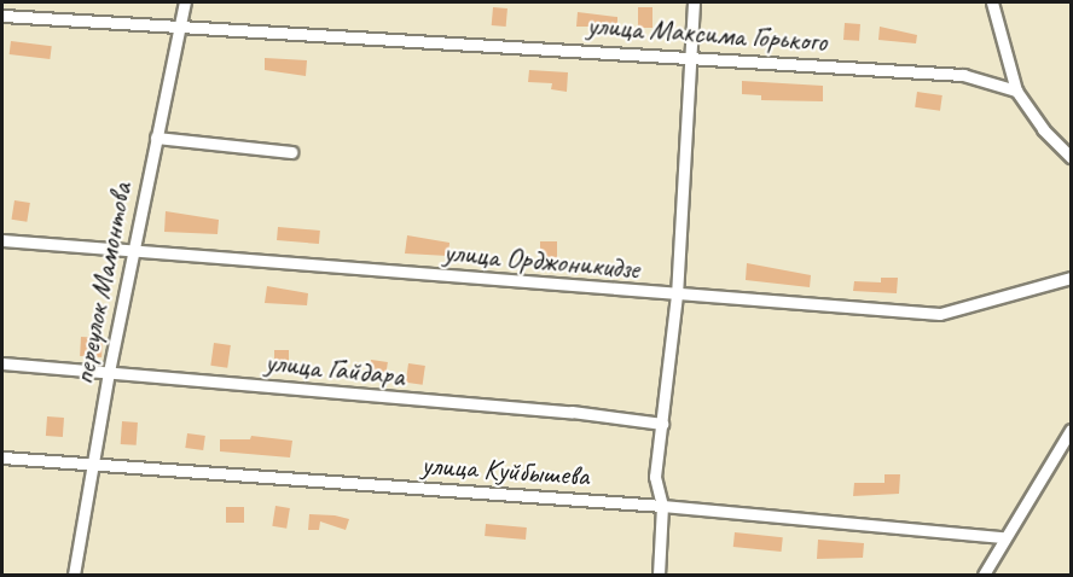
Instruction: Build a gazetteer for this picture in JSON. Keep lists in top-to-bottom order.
{
  "streets": {
    "street": [
      "улица Максима Горького",
      "улица Орджоникидзе",
      "переулок Мамонтова",
      "улица Гайдара",
      "улица Куйбышева"
    ]
  },
  "crossings": [
    ["улица Максима Горького", "переулок Мамонтова"],
    ["улица Орджоникидзе", "переулок Мамонтова"],
    ["переулок Мамонтова", "улица Гайдара"],
    ["переулок Мамонтова", "улица Куйбышева"]
  ]
}
